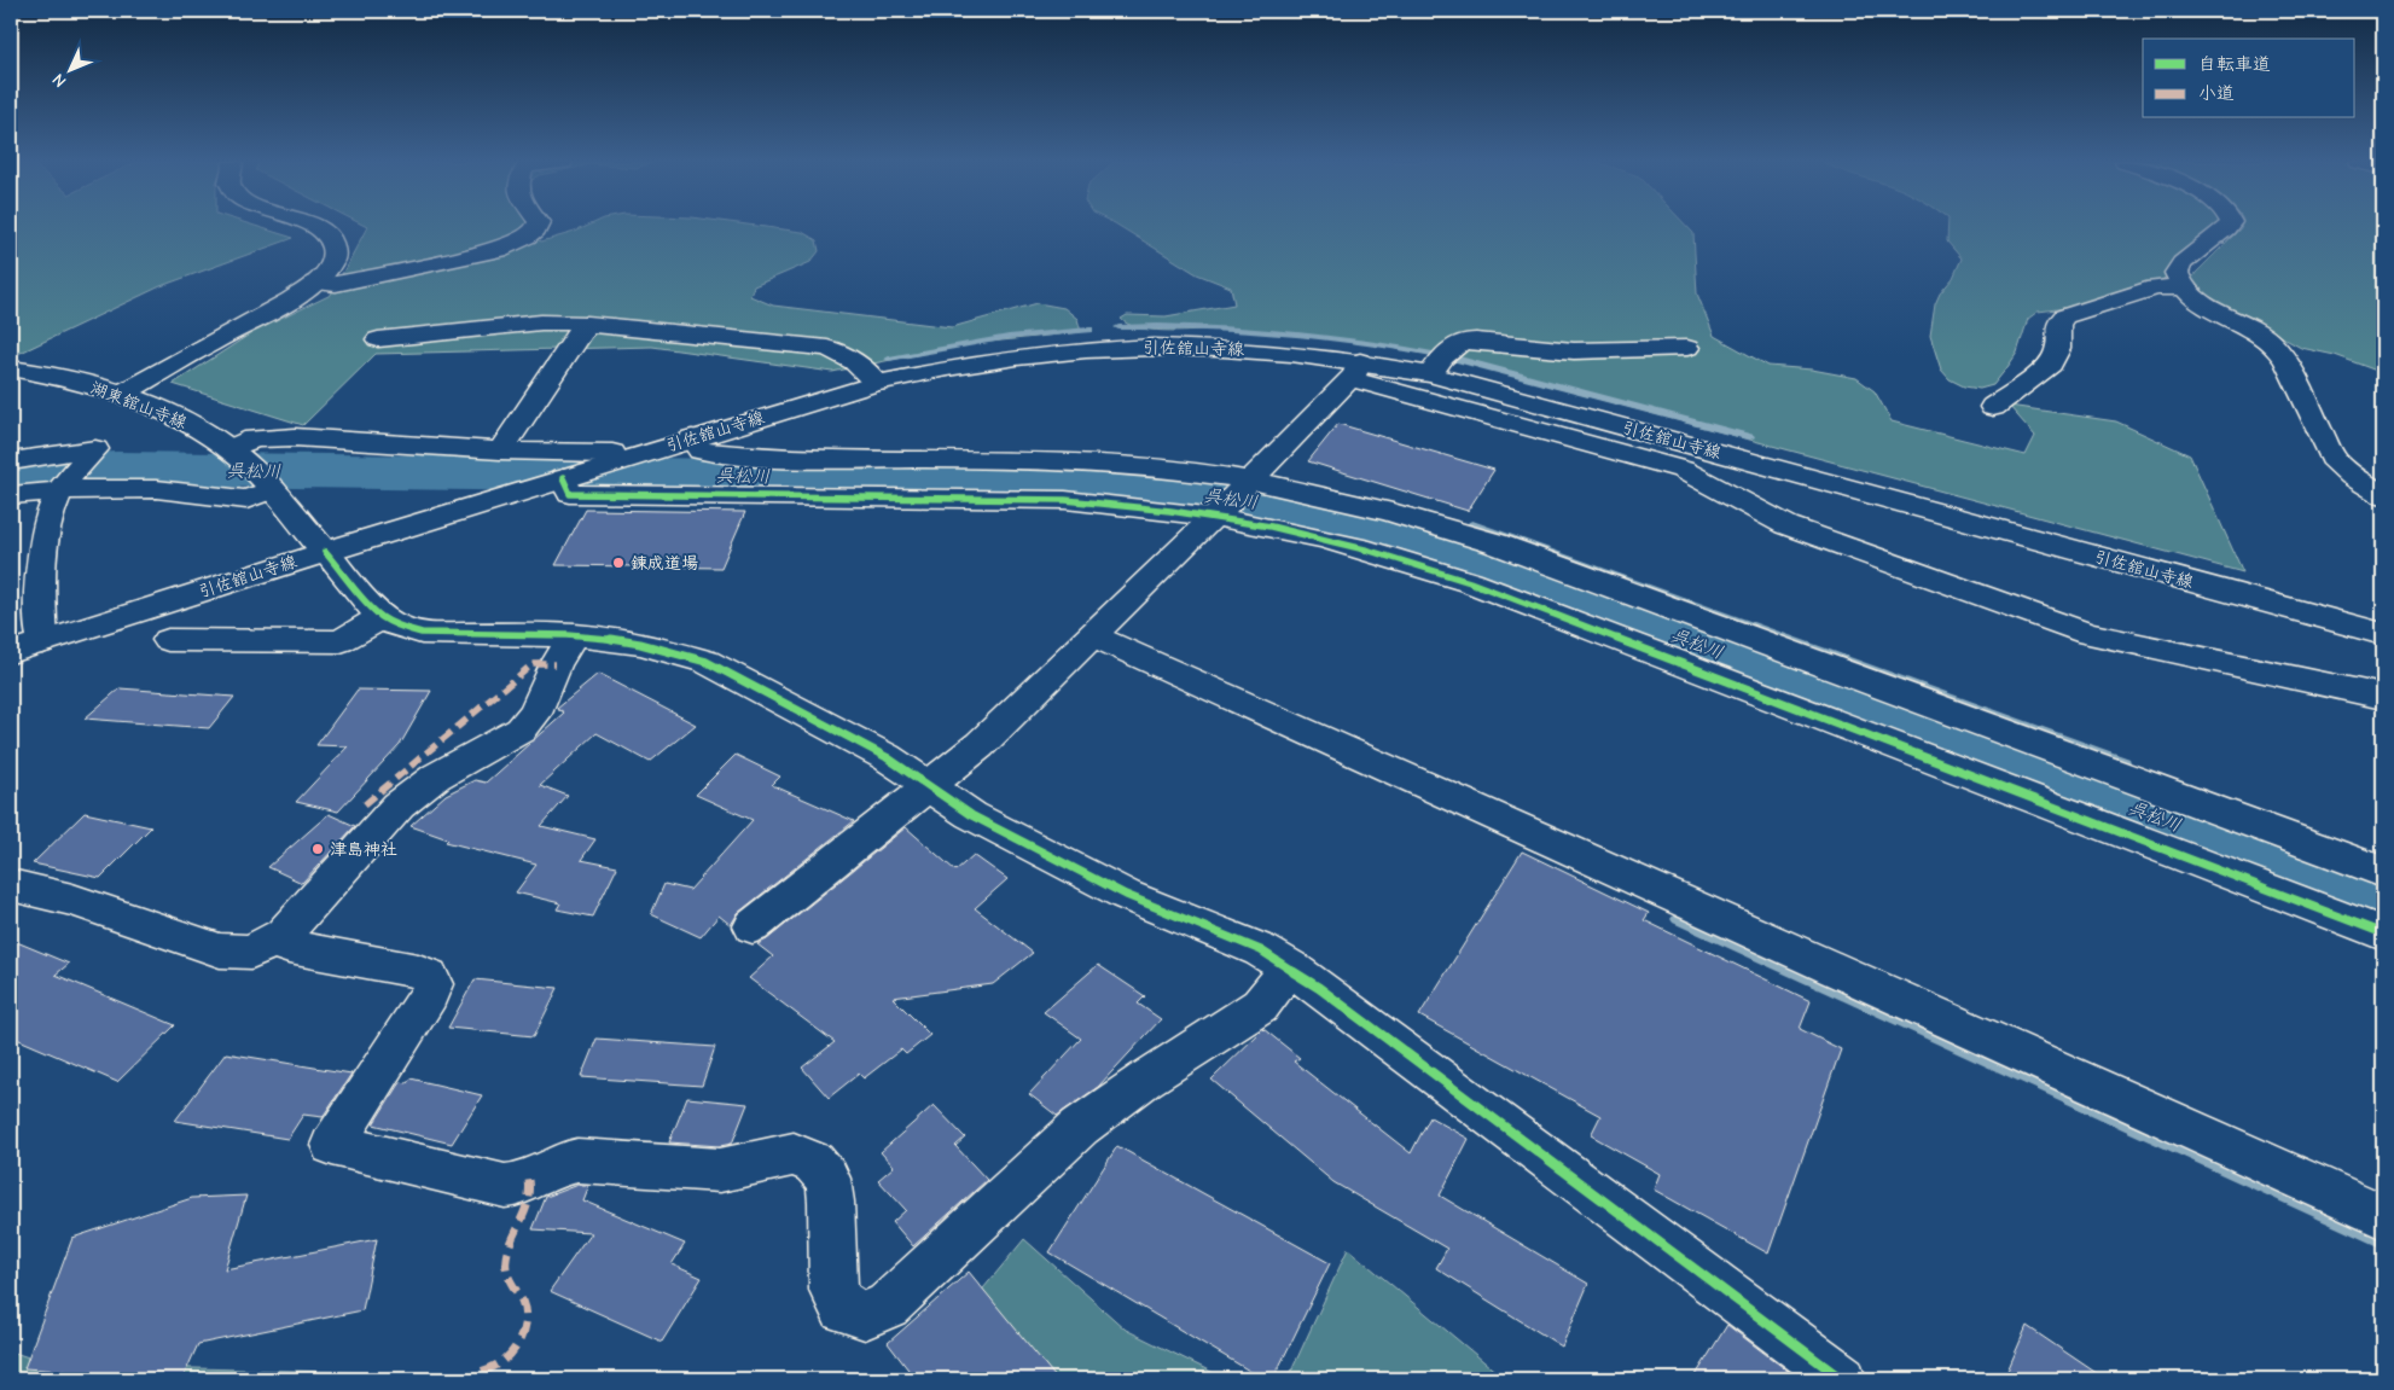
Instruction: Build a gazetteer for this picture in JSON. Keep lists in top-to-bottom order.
{
  "streets": {
    "street": ["引佐舘山寺線", "湖東舘山寺線"]
  },
  "crossings": [
    ["引佐舘山寺線", "湖東舘山寺線"]
  ],
  "water": ["呉松川"],
  "places": ["錬成道場", "津島神社"],
  "legend": ["自転車道", "小道"],
  "north": "bottom left"
}
